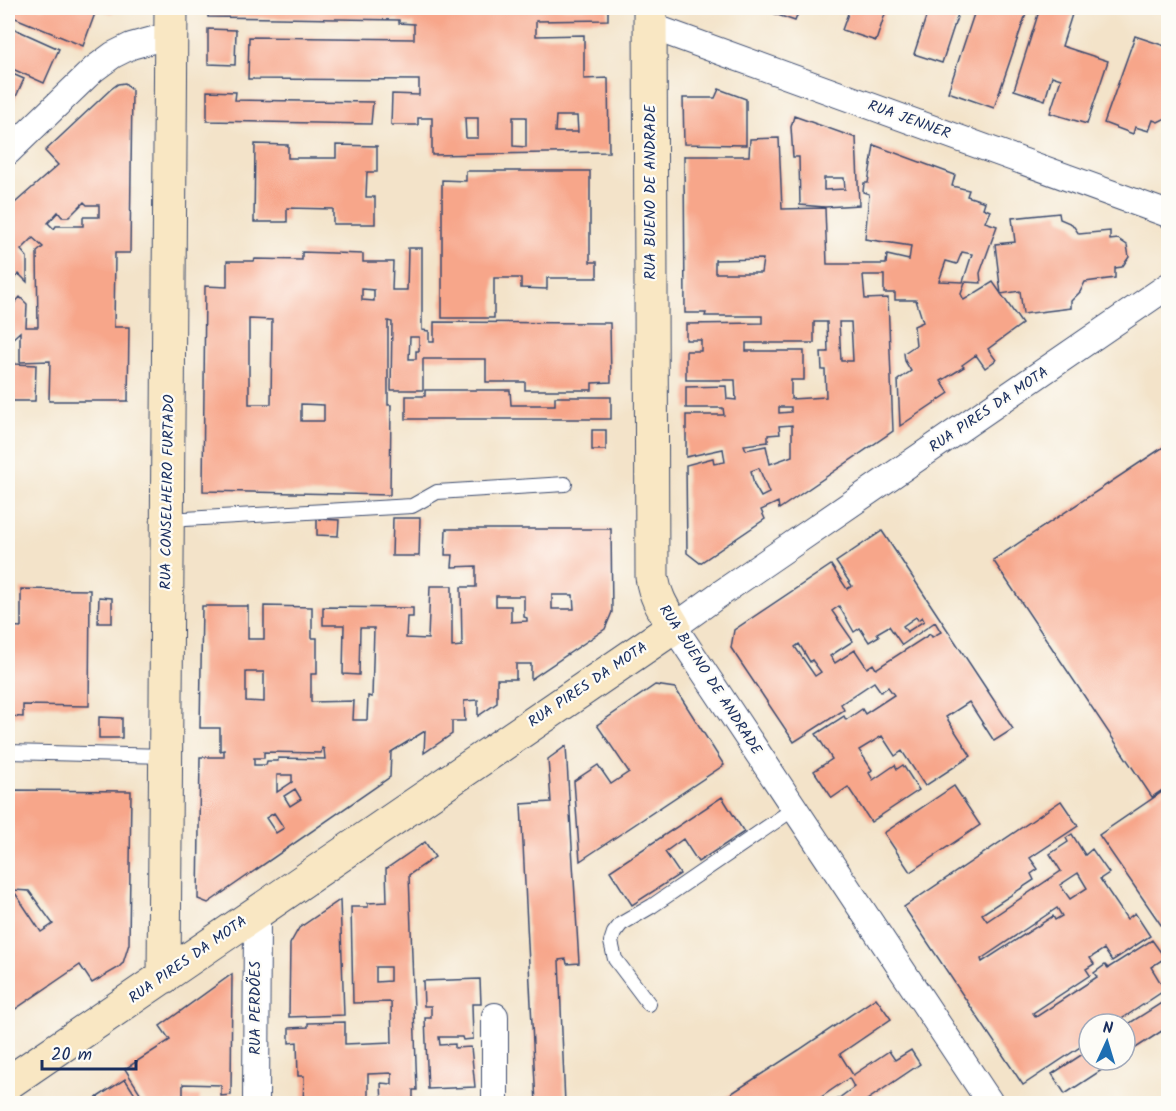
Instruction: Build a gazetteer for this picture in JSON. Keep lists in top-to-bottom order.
{
  "streets": {
    "street": [
      "RUA JENNER",
      "RUA BUENO DE ANDRADE",
      "RUA PIRES DA MOTA",
      "RUA CONSELHEIRO FURTADO",
      "RUA PERDÕES"
    ]
  },
  "crossings": [
    ["RUA JENNER", "RUA BUENO DE ANDRADE"],
    ["RUA BUENO DE ANDRADE", "RUA PIRES DA MOTA"],
    ["RUA PIRES DA MOTA", "RUA CONSELHEIRO FURTADO"],
    ["RUA PIRES DA MOTA", "RUA PERDÕES"]
  ],
  "scale_bar": "20 m",
  "north": "top"
}
